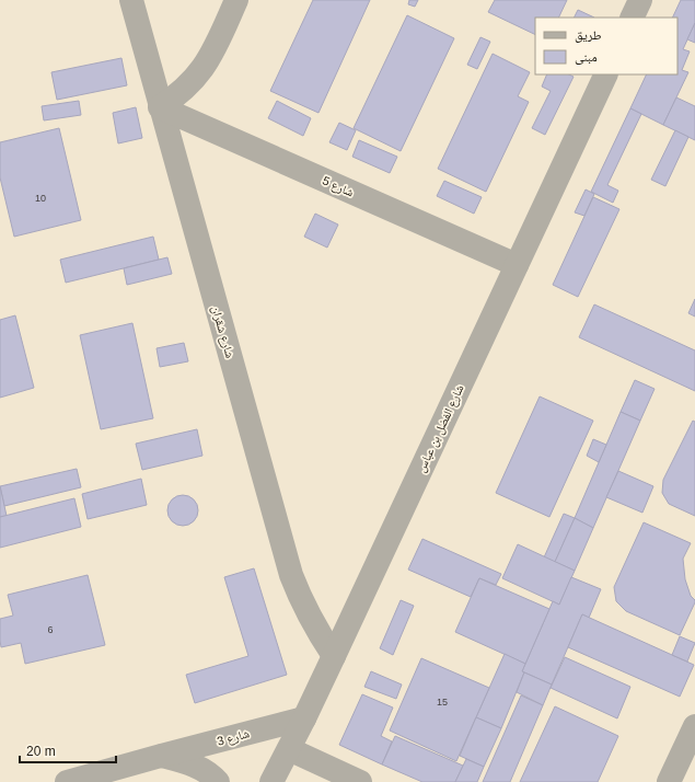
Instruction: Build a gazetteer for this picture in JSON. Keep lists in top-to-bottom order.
{
  "streets": {
    "street": [
      "شارع 5",
      "شارع شقران",
      "شارع الفضل بن عباس",
      "شارع 3"
    ]
  },
  "crossings": [
    ["شارع 5", "شارع شقران"],
    ["شارع 5", "شارع الفضل بن عباس"],
    ["شارع شقران", "شارع الفضل بن عباس"],
    ["شارع الفضل بن عباس", "شارع 3"]
  ],
  "house_numbers": ["10", "6", "15"],
  "legend": ["طريق", "مبنى"],
  "scale_bar": "20 m"
}
